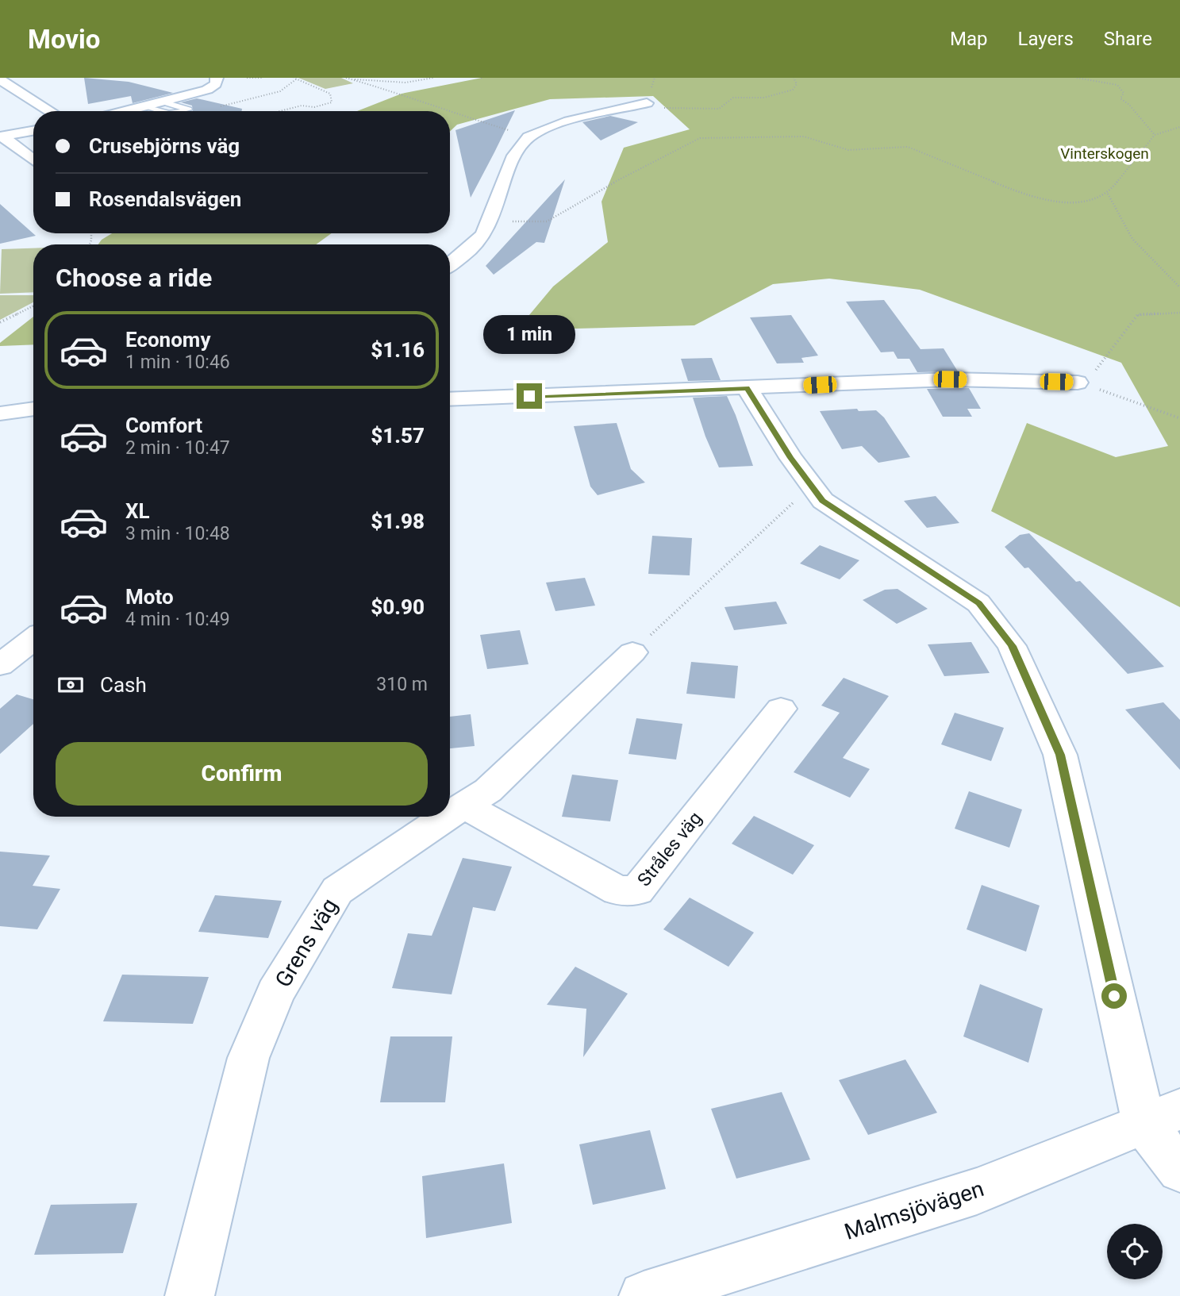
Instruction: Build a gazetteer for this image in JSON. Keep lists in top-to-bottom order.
{
  "streets": {
    "street": ["Stråles väg", "Grens väg", "Malmsjövägen"]
  },
  "crossings": [
    ["Stråles väg", "Grens väg"]
  ],
  "parks": ["Vinterskogen"],
  "page": {
    "header": "Movio",
    "nav": ["Map", "Layers", "Share"],
    "banner": ["Crusebjörns väg", "Rosendalsvägen"],
    "heading": "Choose a ride",
    "list": [
      {
        "name": "Economy",
        "note": "1 min · 10:46",
        "value": "$1.16"
      },
      {
        "name": "Comfort",
        "note": "2 min · 10:47",
        "value": "$1.57"
      },
      {
        "name": "XL",
        "note": "3 min · 10:48",
        "value": "$1.98"
      },
      {
        "name": "Moto",
        "note": "4 min · 10:49",
        "value": "$0.90"
      }
    ],
    "bubble": "1 min",
    "pay": ["Cash", "310 m"],
    "buttons": "Confirm"
  }
}
